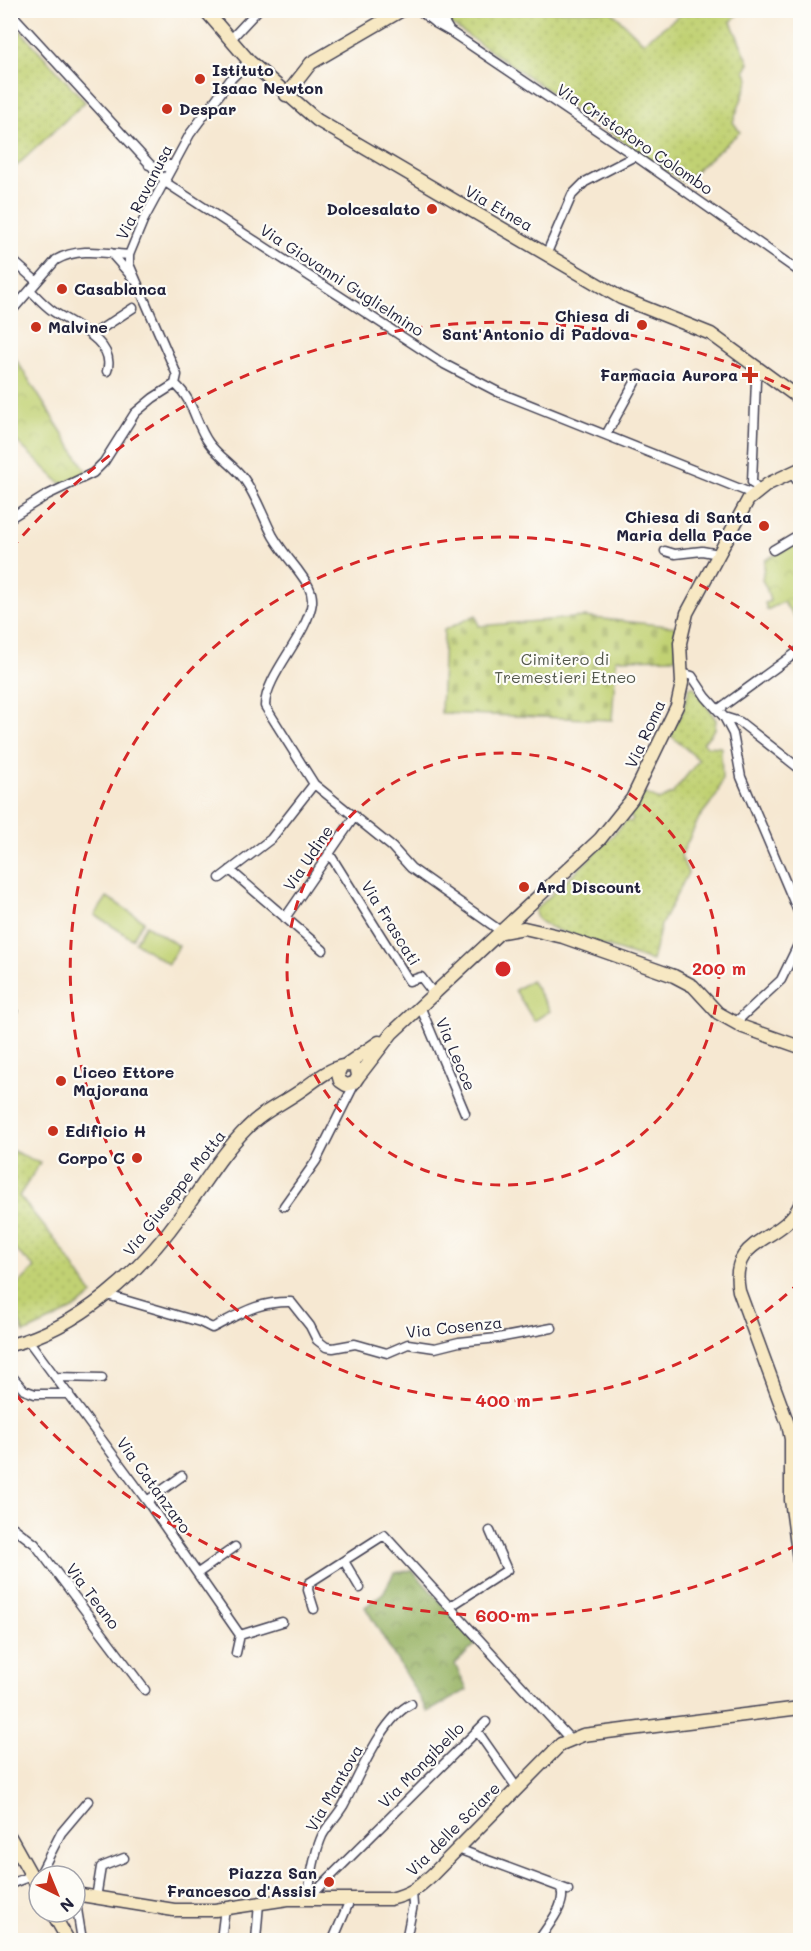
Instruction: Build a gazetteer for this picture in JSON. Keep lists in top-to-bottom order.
{
  "streets": {
    "main road": [
      "Via Etnea",
      "Via Roma",
      "Via Giuseppe Motta",
      "Via delle Sciare"
    ],
    "street": [
      "Via Cristoforo Colombo",
      "Via Ravanusa",
      "Via Giovanni Guglielmino",
      "Via Udine",
      "Via Frascati",
      "Via Lecce",
      "Via Cosenza",
      "Via Catanzaro",
      "Via Teano",
      "Via Mongibello",
      "Via Mantova"
    ]
  },
  "crossings": [
    ["Via Ravanusa", "Via Etnea"],
    ["Via Ravanusa", "Via Giovanni Guglielmino"],
    ["Via Giovanni Guglielmino", "Via Roma"],
    ["Via Udine", "Via Frascati"],
    ["Via Giuseppe Motta", "Via Cosenza"],
    ["Via Giuseppe Motta", "Via Catanzaro"],
    ["Via Mongibello", "Via Mantova"],
    ["Via Mongibello", "Via delle Sciare"],
    ["Via Mantova", "Via delle Sciare"]
  ],
  "parks": ["Cimitero di Tremestieri Etneo"],
  "places": {
    "other": [
      "Istituto Isaac Newton",
      "Despar",
      "Dolcesalato",
      "Casablanca",
      "Chiesa di Sant'Antonio di Padova",
      "Malvine",
      "Chiesa di Santa Maria della Pace",
      "Ard Discount",
      "Liceo Ettore Majorana",
      "Edificio H",
      "Corpo C",
      "Piazza San Francesco d'Assisi"
    ],
    "health": ["Farmacia Aurora"]
  },
  "north": "bottom right",
  "rings": ["200 m", "400 m", "600 m"]
}
